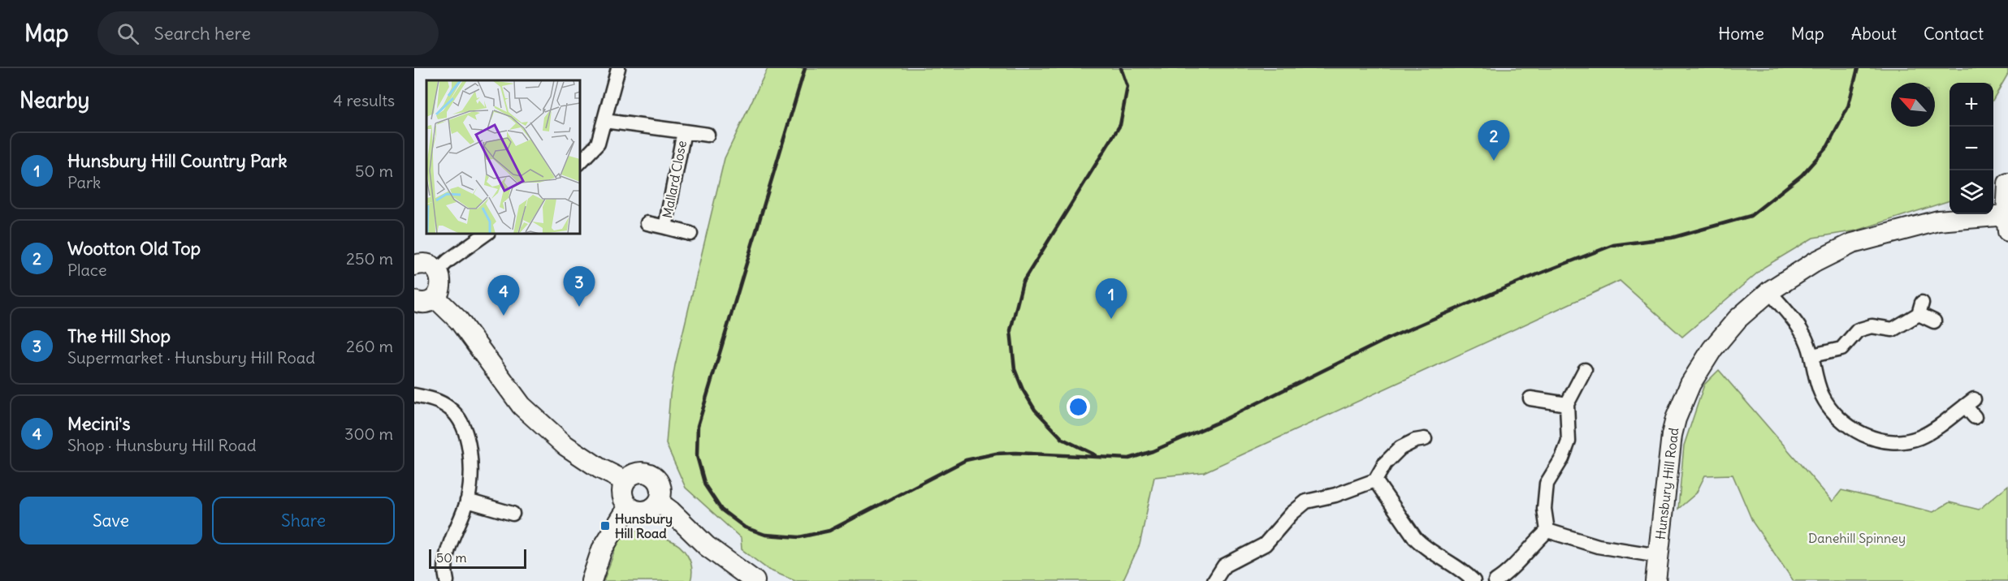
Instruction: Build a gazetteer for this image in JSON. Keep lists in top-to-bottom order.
{
  "streets": {
    "street": ["Mallard Close", "Hunsbury Hill Road"]
  },
  "parks": ["Danehill Spinney"],
  "places": {
    "transit": ["Hunsbury Hill Road"]
  },
  "scale_bar": "50 m",
  "north": "top left",
  "page": {
    "header": "Map",
    "search": "Search here",
    "nav": [
      "Home",
      "Map",
      "About",
      "Contact"
    ],
    "heading": ["Nearby", "4 results"],
    "map_buttons": ["+", "−"],
    "pins": [
      "2",
      "3",
      "4",
      "1"
    ],
    "list": [
      {
        "mark": "1",
        "name": "Hunsbury Hill Country Park",
        "note": "Park",
        "value": "50 m"
      },
      {
        "mark": "2",
        "name": "Wootton Old Top",
        "note": "Place",
        "value": "250 m"
      },
      {
        "mark": "3",
        "name": "The Hill Shop",
        "note": "Supermarket · Hunsbury Hill Road",
        "value": "260 m"
      },
      {
        "mark": "4",
        "name": "Mecini's",
        "note": "Shop · Hunsbury Hill Road",
        "value": "300 m"
      }
    ],
    "buttons": ["Save", "Share"],
    "scale": "50 m"
  }
}
